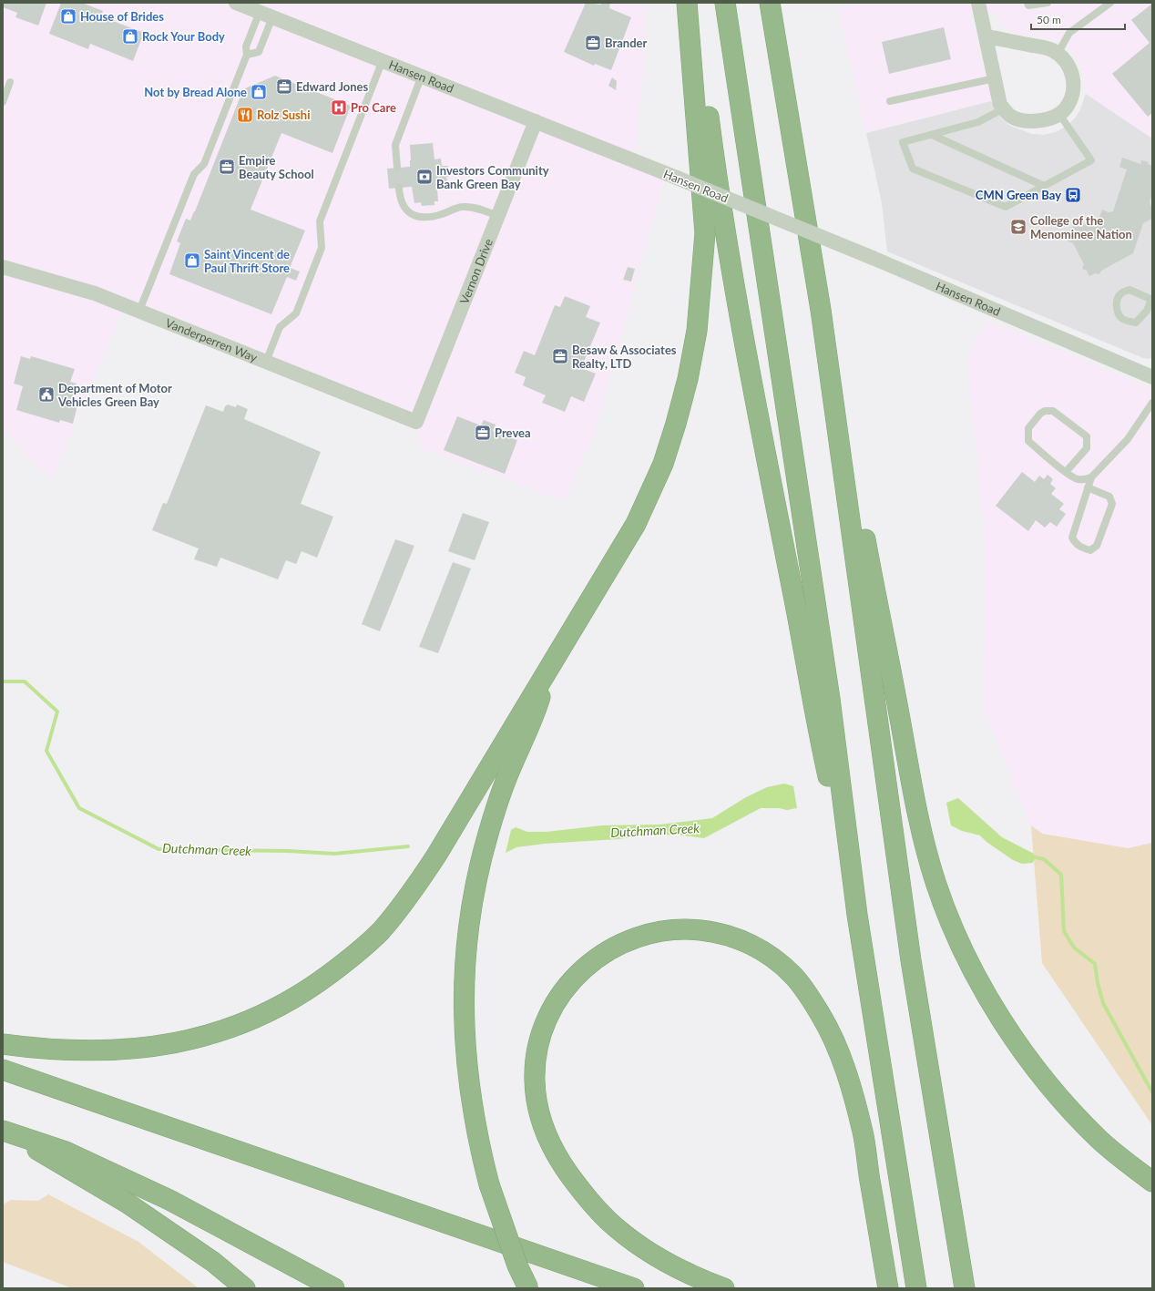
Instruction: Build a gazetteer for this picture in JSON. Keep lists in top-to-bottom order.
{
  "streets": {
    "street": ["Hansen Road", "Vernon Drive", "Vanderperren Way"]
  },
  "crossings": [
    ["Hansen Road", "Vernon Drive"],
    ["Vernon Drive", "Vanderperren Way"]
  ],
  "water": ["Dutchman Creek"],
  "places": {
    "shop": [
      "House of Brides",
      "Rock Your Body",
      "Not by Bread Alone",
      "Saint Vincent de Paul Thrift Store"
    ],
    "office": [
      "Brander",
      "Edward Jones",
      "Empire Beauty School",
      "Besaw & Associates Realty, LTD",
      "Prevea"
    ],
    "hospital": ["Pro Care"],
    "restaurant": ["Rolz Sushi"],
    "bank": ["Investors Community Bank Green Bay"],
    "bus stop": ["CMN Green Bay"],
    "school or university": ["College of the Menominee Nation"],
    "public building": ["Department of Motor Vehicles Green Bay"]
  },
  "scale_bar": "50 m"
}
